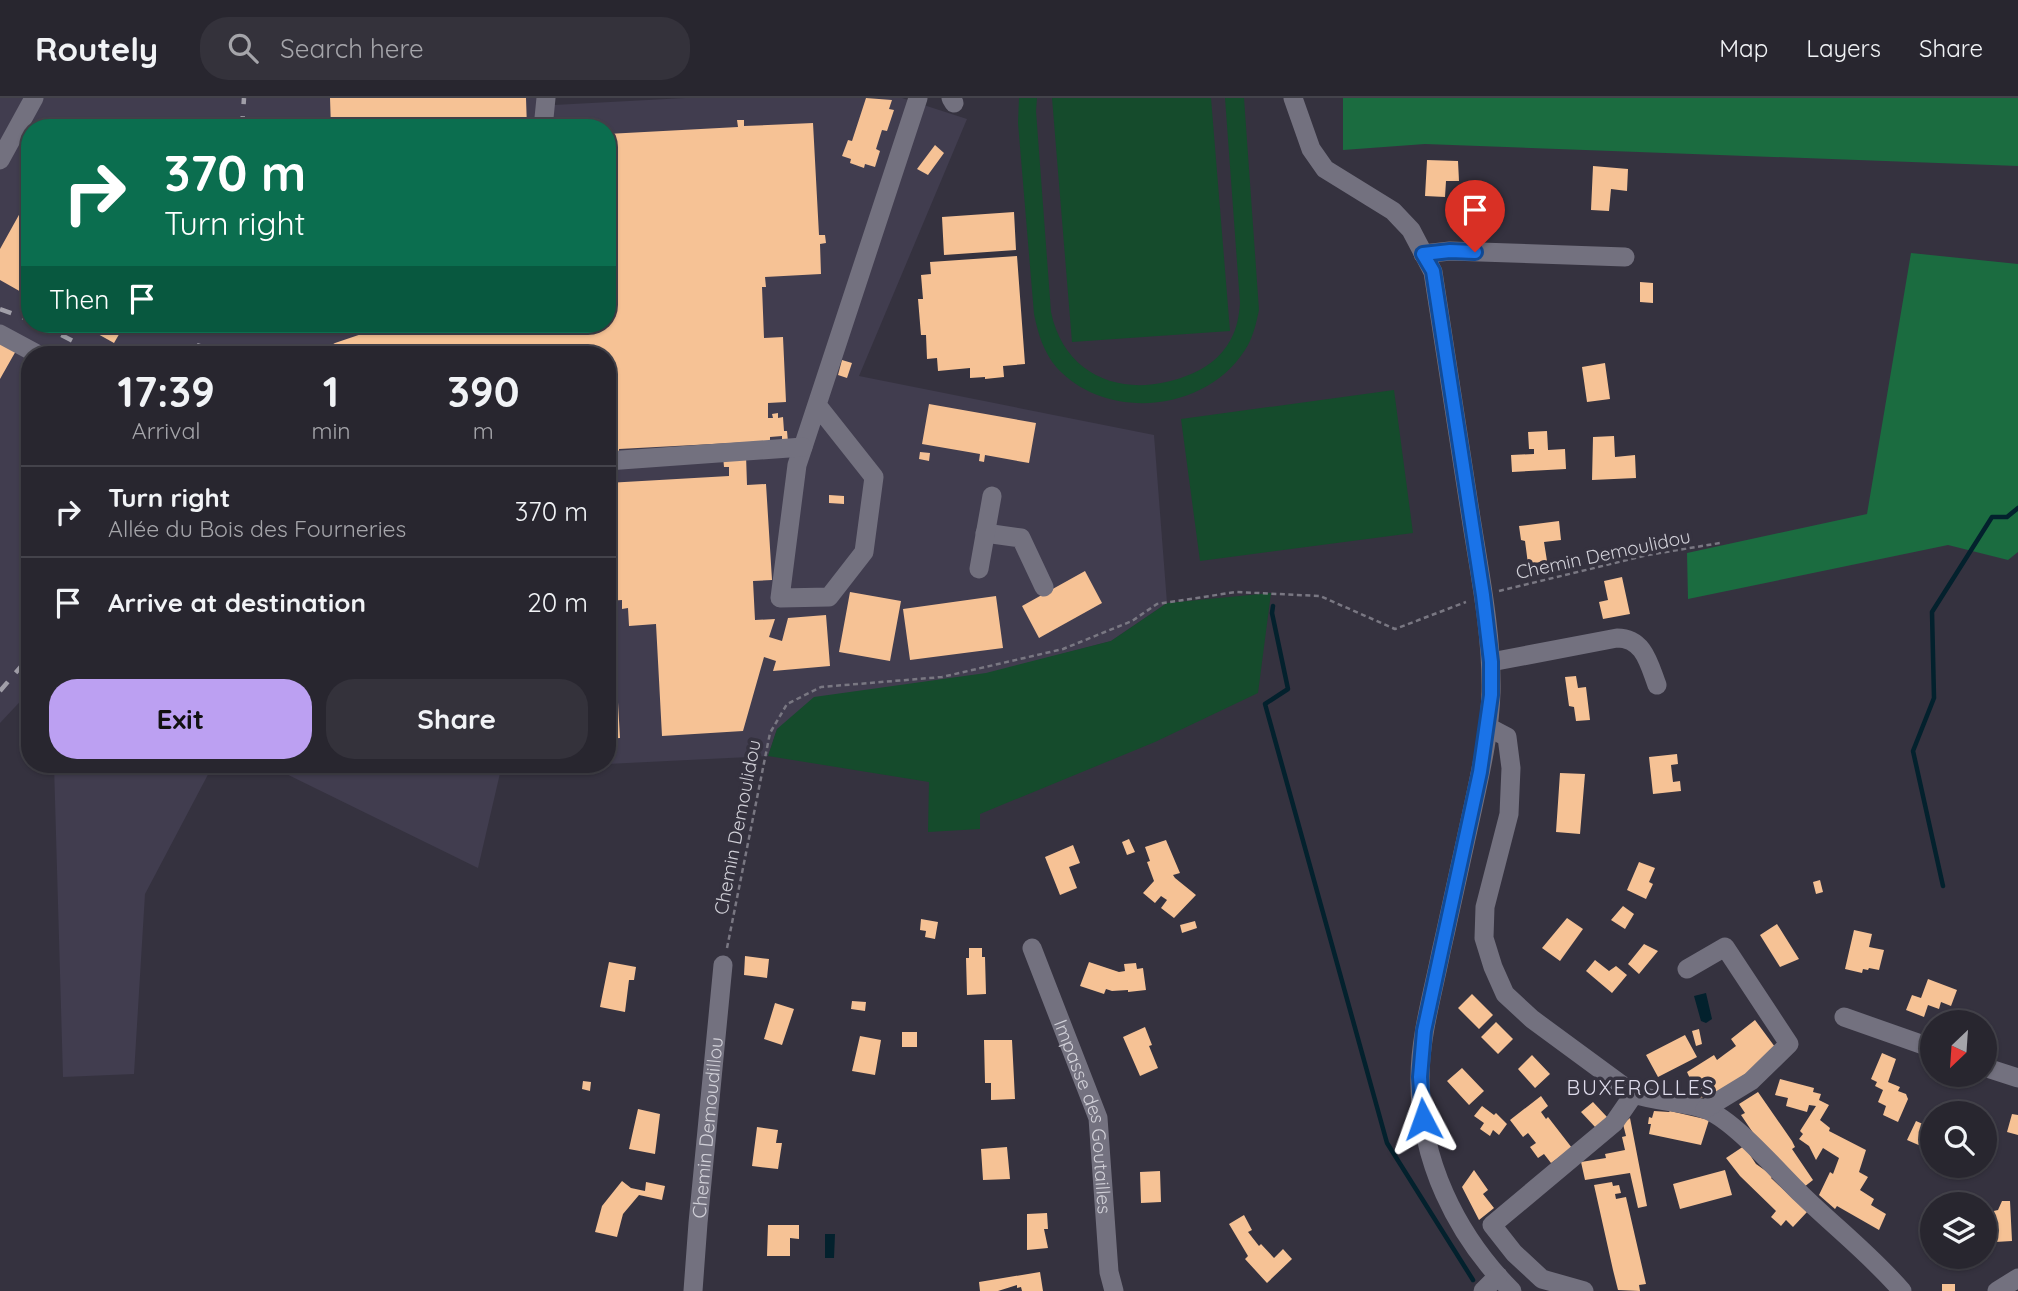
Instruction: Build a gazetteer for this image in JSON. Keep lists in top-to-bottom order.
{
  "streets": {
    "street": ["Impasse des Goutailles", "Chemin Demoudillou"],
    "path": ["Chemin Demoulidou"]
  },
  "crossings": [
    ["Chemin Demoulidou", "Chemin Demoudillou"]
  ],
  "districts": ["BUXEROLLES"],
  "north": "bottom left",
  "page": {
    "header": "Routely",
    "search": "Search here",
    "nav": ["Map", "Layers", "Share"],
    "turn": ["370 m", "Turn right"],
    "then": "Then",
    "eta": [
      "17:39",
      "Arrival",
      "1",
      "min",
      "390",
      "m"
    ],
    "list": [
      {
        "name": "Turn right",
        "note": "Allée du Bois des Fourneries",
        "value": "370 m"
      },
      {
        "name": "Arrive at destination",
        "value": "20 m"
      }
    ],
    "buttons": ["Exit", "Share"]
  }
}
